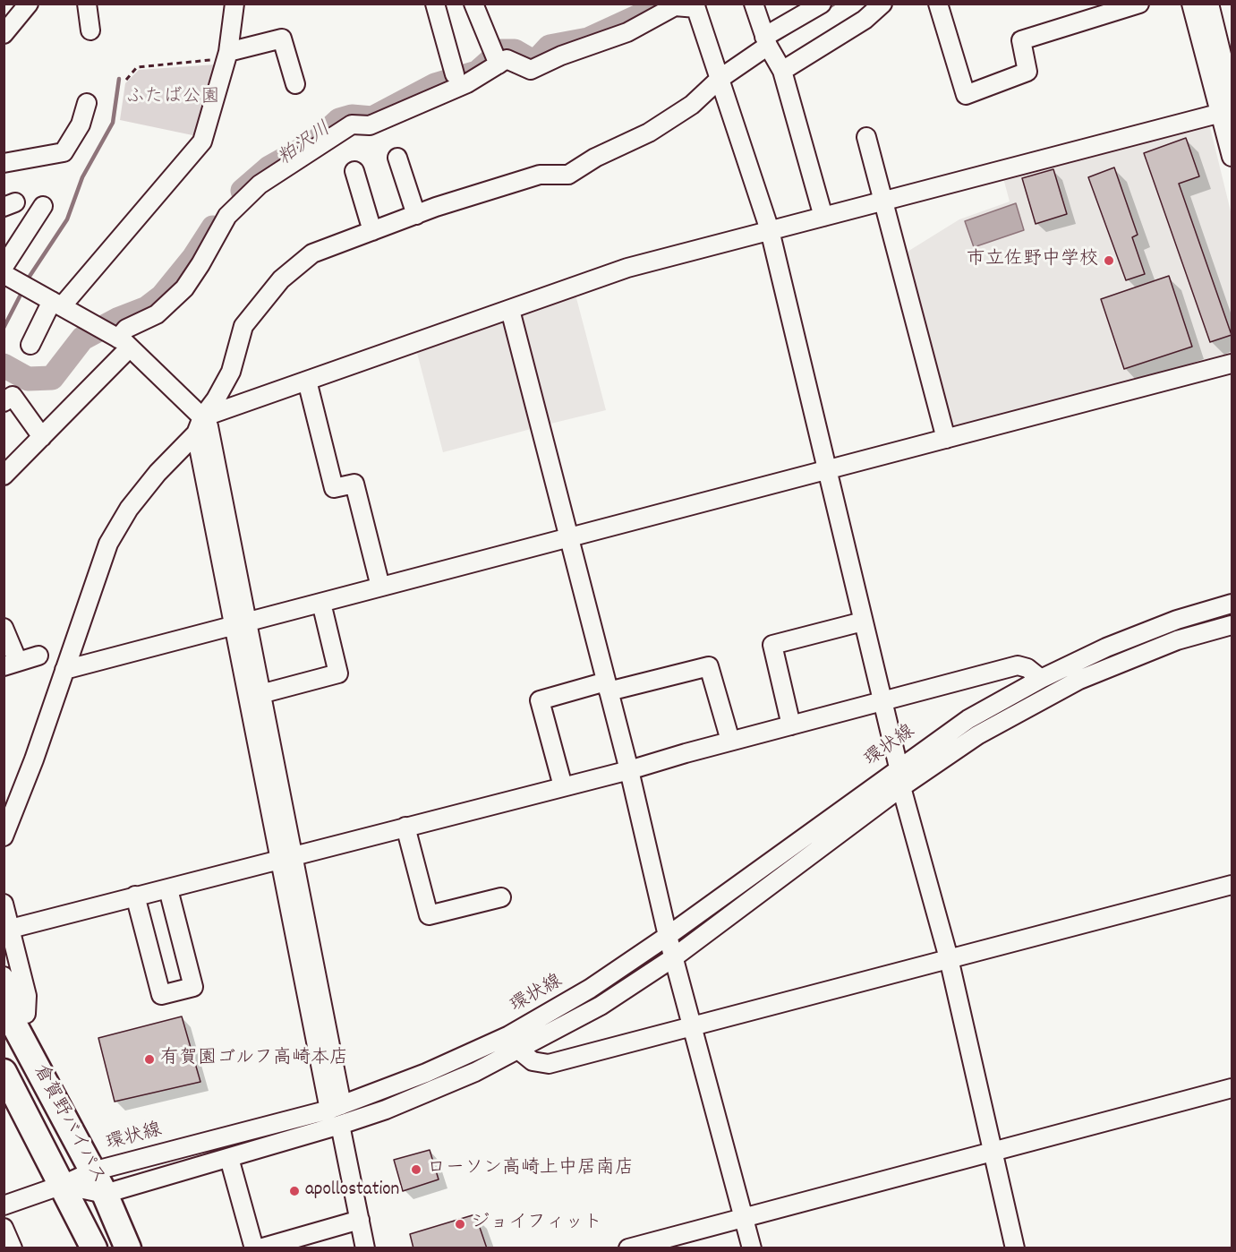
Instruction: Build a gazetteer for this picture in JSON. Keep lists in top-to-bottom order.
{
  "streets": {
    "highway": ["倉賀野バイパス"],
    "street": ["環状線"]
  },
  "crossings": [
    ["環状線", "倉賀野バイパス"]
  ],
  "water": ["粕沢川"],
  "parks": ["ふたば公園"],
  "places": [
    "市立佐野中学校",
    "有賀園ゴルフ高崎本店",
    "ローソン高崎上中居南店",
    "apollostation",
    "ジョイフィット"
  ]
}
